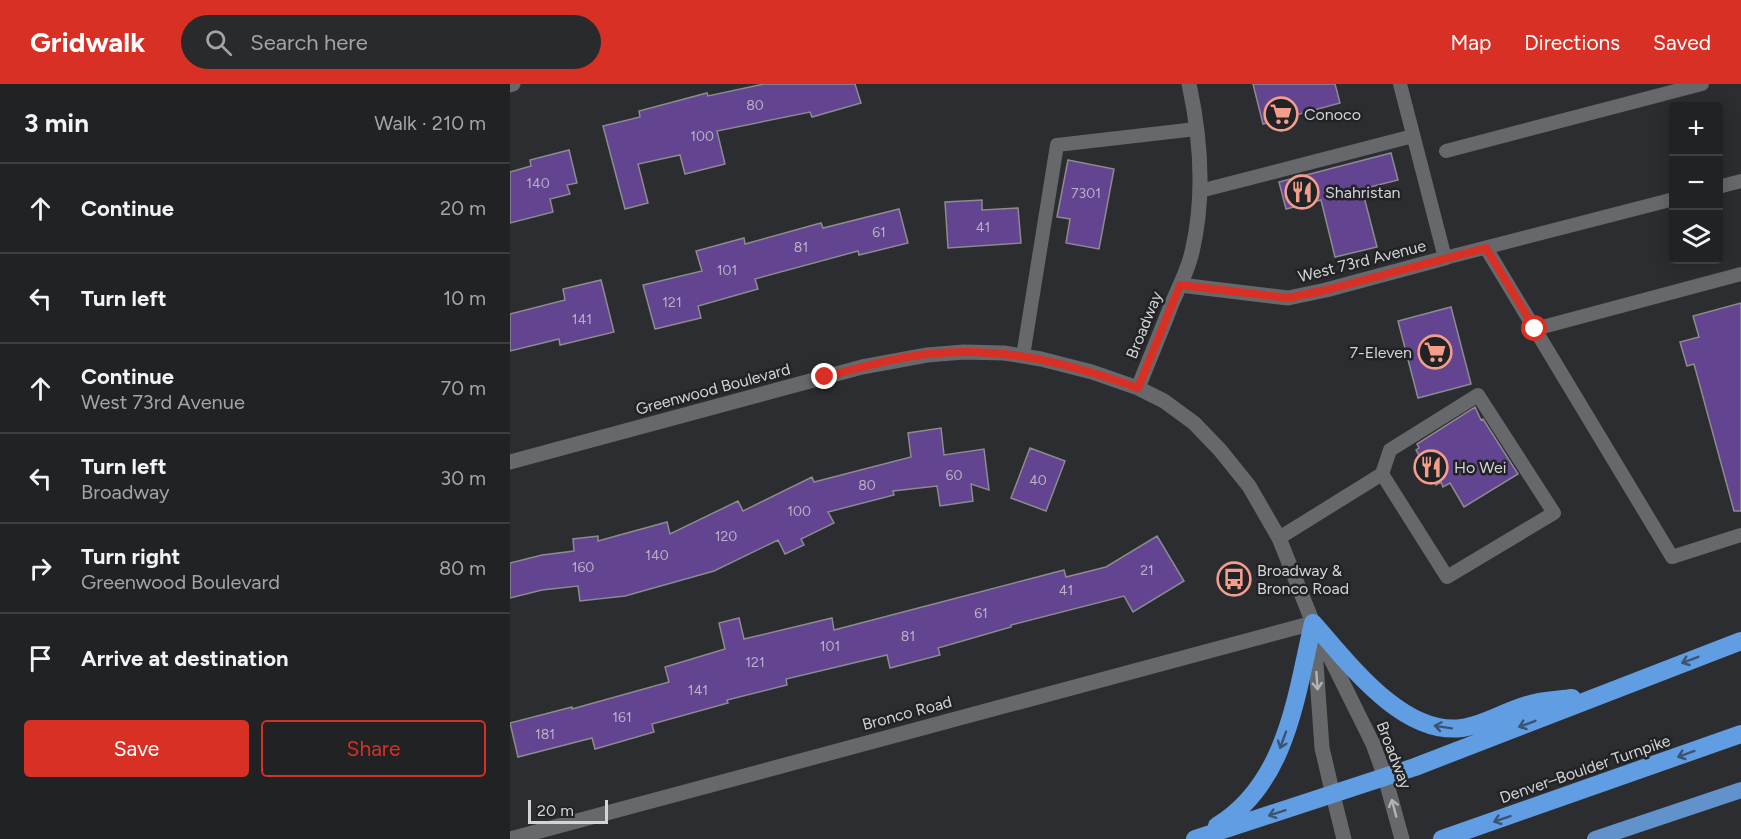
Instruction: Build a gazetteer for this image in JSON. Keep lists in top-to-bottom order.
{
  "streets": {
    "highway": ["Denver–Boulder Turnpike"],
    "street": [
      "West 73rd Avenue",
      "Broadway",
      "Greenwood Boulevard",
      "Bronco Road"
    ]
  },
  "crossings": [
    ["West 73rd Avenue", "Broadway"],
    ["Broadway", "Greenwood Boulevard"],
    ["Broadway", "Bronco Road"]
  ],
  "places": {
    "supermarket": ["Conoco", "7-Eleven"],
    "restaurant": ["Shahristan", "Ho Wei"],
    "bus stop": ["Broadway & Bronco Road"]
  },
  "house_numbers": [
    "80",
    "100",
    "140",
    "7301",
    "41",
    "61",
    "81",
    "101",
    "121",
    "141",
    "60",
    "40",
    "80",
    "100",
    "120",
    "140",
    "160",
    "21",
    "41",
    "61",
    "81",
    "101",
    "121",
    "141",
    "161",
    "181"
  ],
  "scale_bar": "20 m",
  "page": {
    "header": "Gridwalk",
    "search": "Search here",
    "nav": ["Map", "Directions", "Saved"],
    "heading": ["3 min", "Walk · 210 m"],
    "map_buttons": ["+", "−"],
    "list": [
      ["Continue", "20 m"],
      ["Turn left", "10 m"],
      ["Continue", "West 73rd Avenue", "70 m"],
      ["Turn left", "Broadway", "30 m"],
      ["Turn right", "Greenwood Boulevard", "80 m"],
      "Arrive at destination"
    ],
    "buttons": ["Save", "Share"],
    "scale": "20 m"
  }
}
